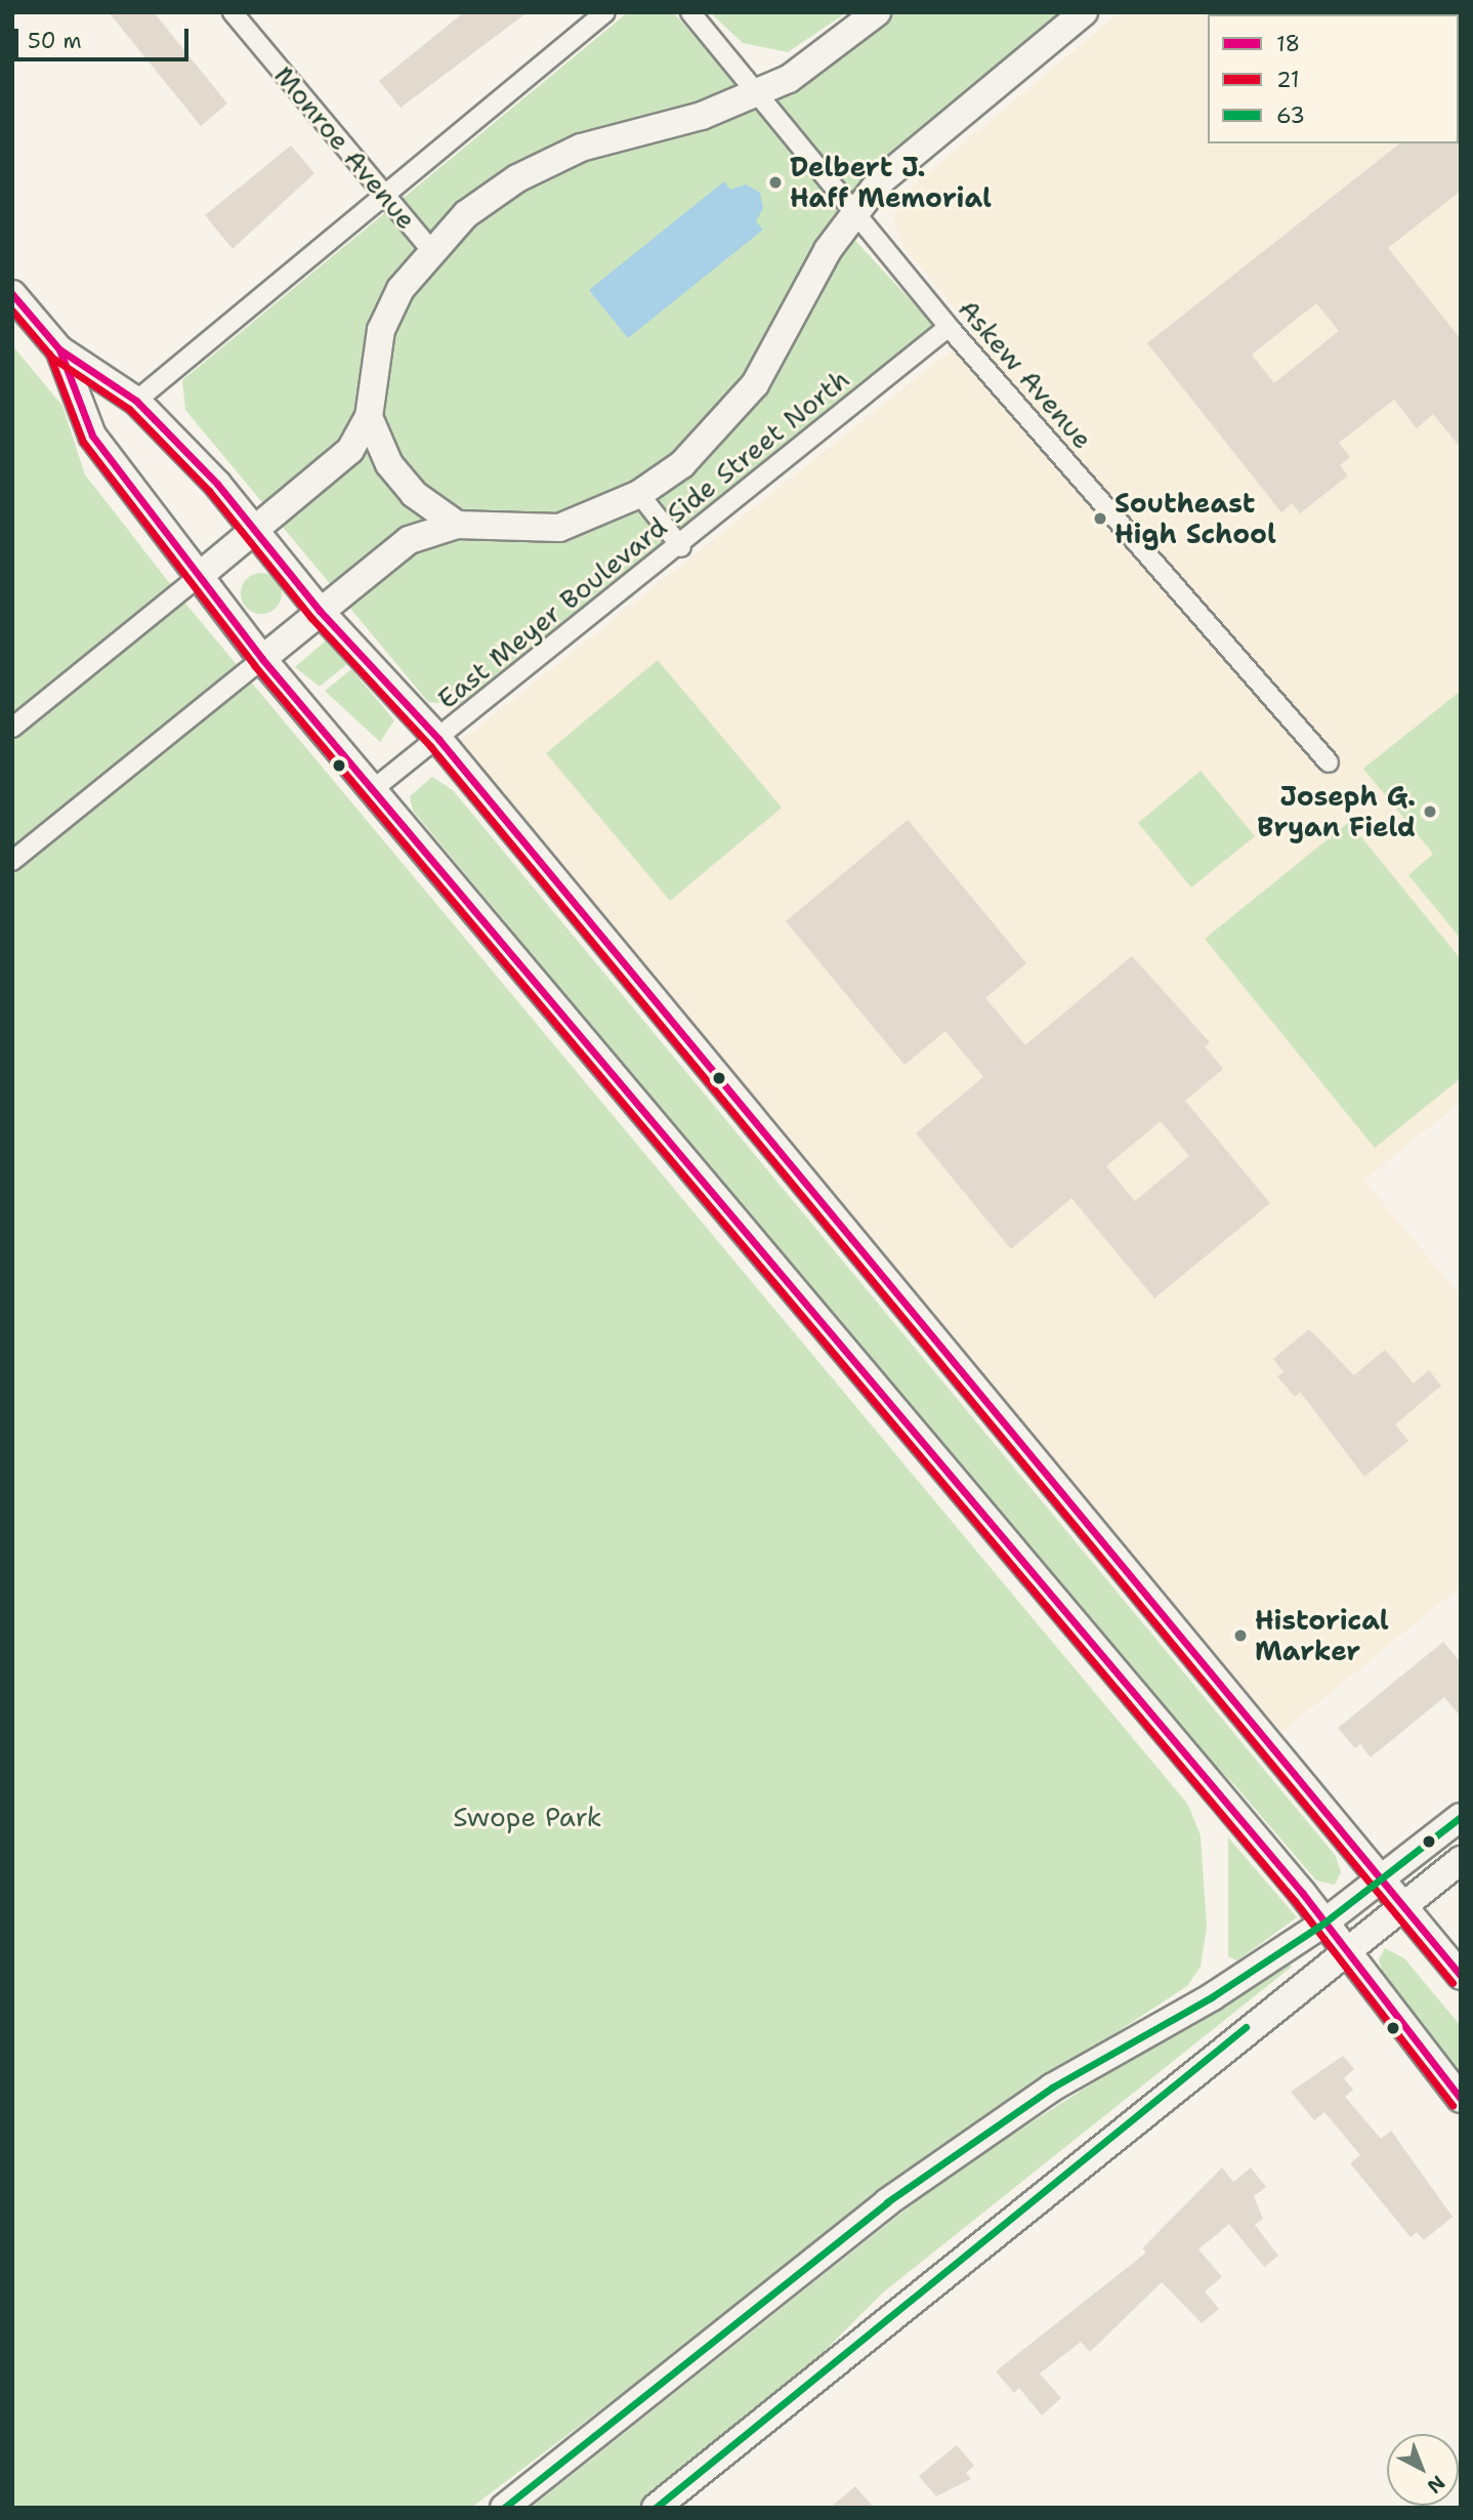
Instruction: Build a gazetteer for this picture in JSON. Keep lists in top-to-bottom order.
{
  "streets": {
    "street": ["Monroe Avenue", "Askew Avenue", "East Meyer Boulevard Side Street North"]
  },
  "crossings": [
    ["Askew Avenue", "East Meyer Boulevard Side Street North"]
  ],
  "parks": ["Swope Park"],
  "places": [
    "Delbert J. Haff Memorial",
    "Southeast High School",
    "Joseph G. Bryan Field",
    "Historical Marker"
  ],
  "lines": ["transit line 18", "transit line 21", "transit line 63"],
  "legend": ["18", "21", "63"],
  "scale_bar": "50 m",
  "north": "bottom right"
}
